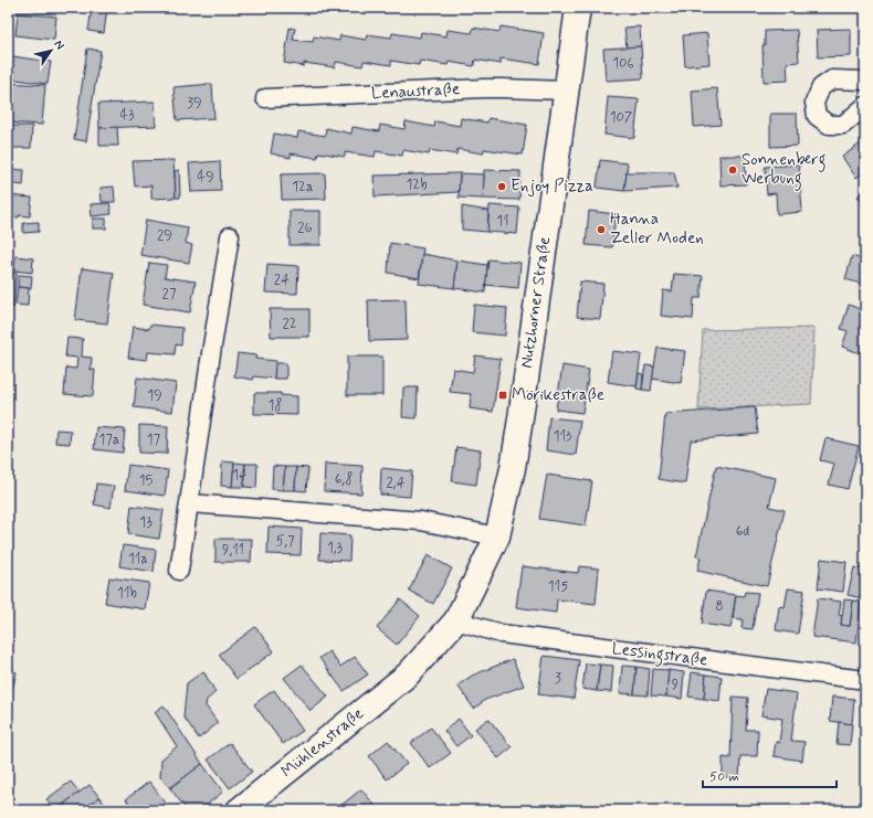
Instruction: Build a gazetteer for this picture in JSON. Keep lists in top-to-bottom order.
{
  "streets": {
    "main road": ["Nutzhorner Straße", "Mühlenstraße"],
    "street": ["Lenaustraße", "Lessingstraße"]
  },
  "crossings": [
    ["Lenaustraße", "Nutzhorner Straße"],
    ["Nutzhorner Straße", "Lessingstraße"],
    ["Nutzhorner Straße", "Mühlenstraße"]
  ],
  "places": {
    "other": ["Sonnenberg Werbung", "Enjoy Pizza", "Hanna Zeller Moden"],
    "transit": ["Mörikestraße"]
  },
  "house_numbers": [
    "106",
    "39",
    "43",
    "107",
    "49",
    "12b",
    "12a",
    "11",
    "26",
    "29",
    "24",
    "27",
    "22",
    "19",
    "18",
    "113",
    "17a",
    "17",
    "14",
    "6,8",
    "15",
    "2,4",
    "13",
    "6d",
    "5,7",
    "1,3",
    "9,11",
    "11a",
    "115",
    "11b",
    "8",
    "3",
    "9"
  ],
  "scale_bar": "50 m",
  "north": "top right"
}
